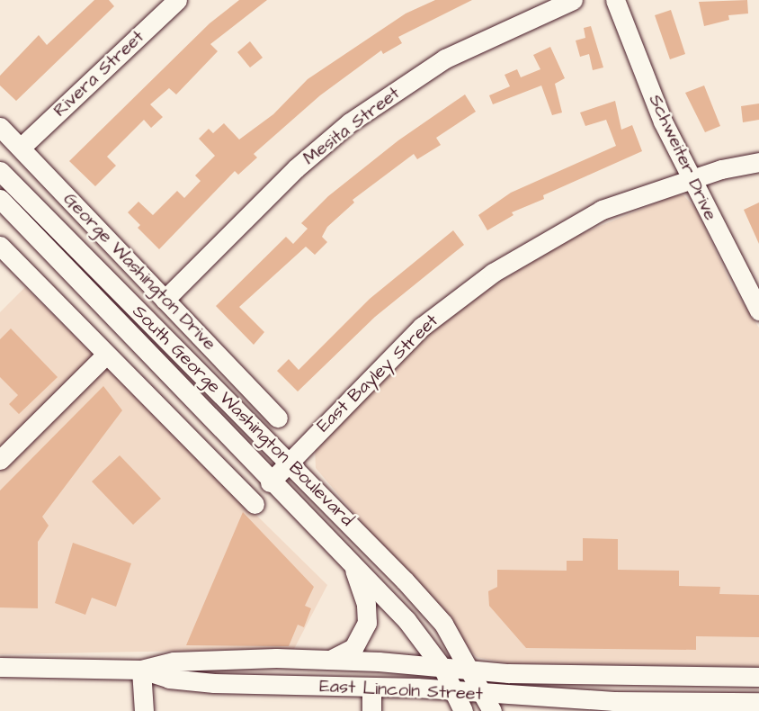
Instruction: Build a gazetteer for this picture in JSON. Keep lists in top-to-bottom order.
{
  "streets": {
    "street": [
      "Rivera Street",
      "Mesita Street",
      "Schweiter Drive",
      "George Washington Drive",
      "East Bayley Street",
      "South George Washington Boulevard",
      "East Lincoln Street"
    ]
  },
  "crossings": [
    ["Rivera Street", "George Washington Drive"],
    ["Mesita Street", "George Washington Drive"],
    ["Schweiter Drive", "East Bayley Street"],
    ["East Bayley Street", "South George Washington Boulevard"],
    ["South George Washington Boulevard", "East Lincoln Street"]
  ]
}
